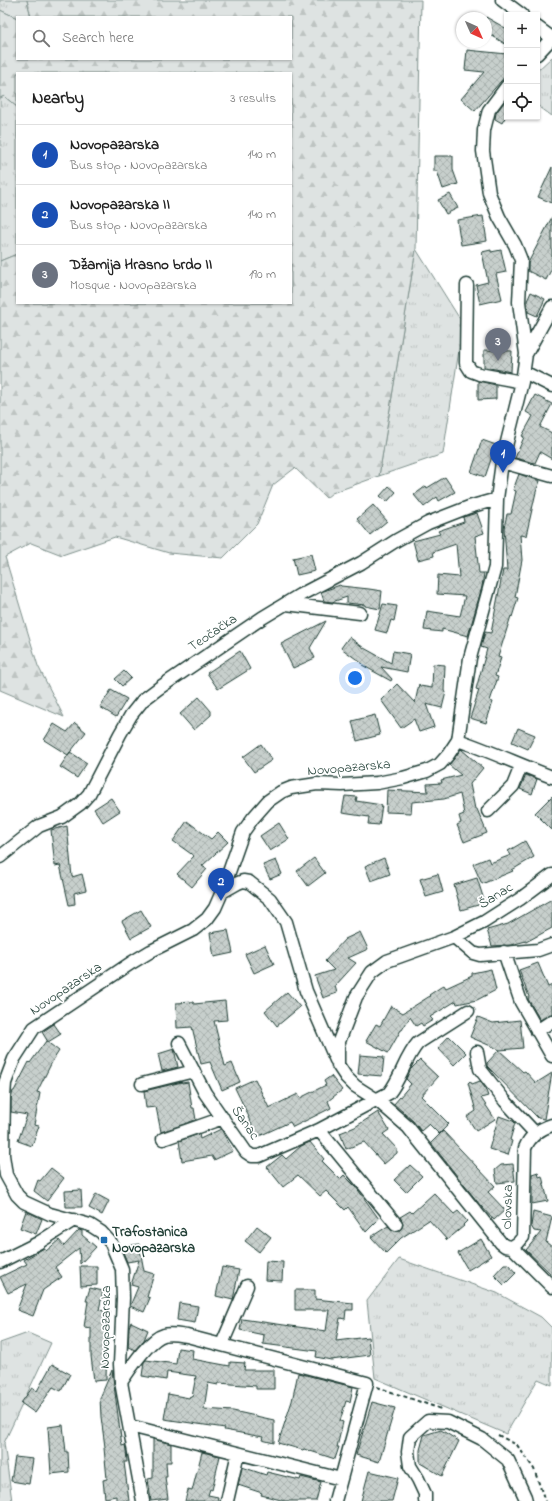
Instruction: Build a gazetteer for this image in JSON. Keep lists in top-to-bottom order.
{
  "streets": {
    "street": [
      "Teočačka",
      "Novopazarska",
      "Šanac",
      "Olovska"
    ]
  },
  "crossings": [
    ["Teočačka", "Novopazarska"]
  ],
  "places": {
    "transit": ["Trafostanica Novopazarska"]
  },
  "north": "bottom right",
  "page": {
    "map_buttons": ["+", "−"],
    "search": "Search here",
    "heading": ["Nearby", "3 results"],
    "list": [
      {
        "mark": "1",
        "name": "Novopazarska",
        "note": "Bus stop · Novopazarska",
        "value": "140 m"
      },
      {
        "mark": "2",
        "name": "Novopazarska II",
        "note": "Bus stop · Novopazarska",
        "value": "140 m"
      },
      {
        "mark": "3",
        "name": "Džamija Hrasno brdo II",
        "note": "Mosque · Novopazarska",
        "value": "190 m"
      }
    ],
    "pins": ["3", "1", "2"]
  }
}
